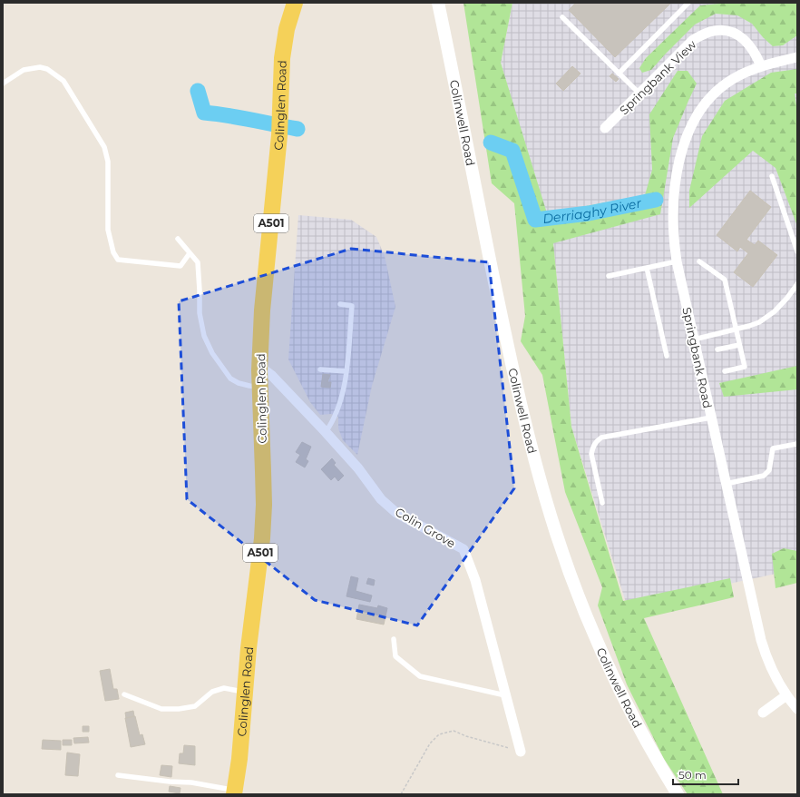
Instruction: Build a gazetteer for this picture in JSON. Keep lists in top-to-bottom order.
{
  "streets": {
    "main road": ["Colinglen Road", "A501"],
    "street": [
      "Springbank View",
      "Colinwell Road",
      "Springbank Road",
      "Colin Grove"
    ]
  },
  "crossings": [
    ["Springbank View", "Springbank Road"],
    ["Colinglen Road", "Colin Grove"]
  ],
  "water": ["Derriaghy River"],
  "scale_bar": "50 m"
}
